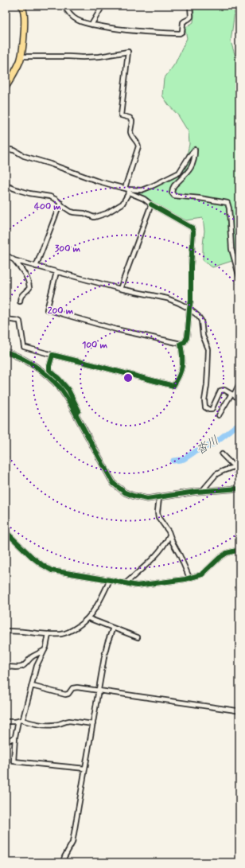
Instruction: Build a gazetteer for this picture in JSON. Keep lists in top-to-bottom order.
{
  "water": ["沓川"],
  "rings": [
    "400 m",
    "300 m",
    "200 m",
    "100 m"
  ]
}
